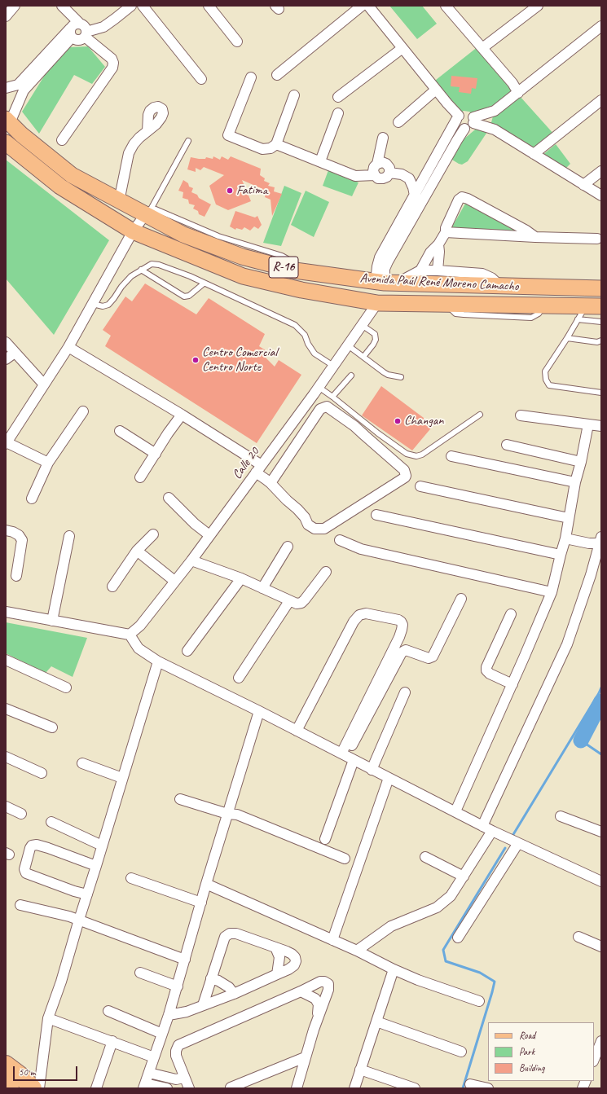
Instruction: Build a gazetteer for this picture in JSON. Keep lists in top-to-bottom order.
{
  "streets": {
    "main road": ["R-16", "Avenida Paúl René Moreno Camacho"],
    "street": ["Calle 20"]
  },
  "crossings": [
    ["Avenida Paúl René Moreno Camacho", "Calle 20"]
  ],
  "places": ["Fatima", "Centro Comercial Centro Norte", "Changan"],
  "legend": ["Road", "Park", "Building"],
  "scale_bar": "50 m"
}
